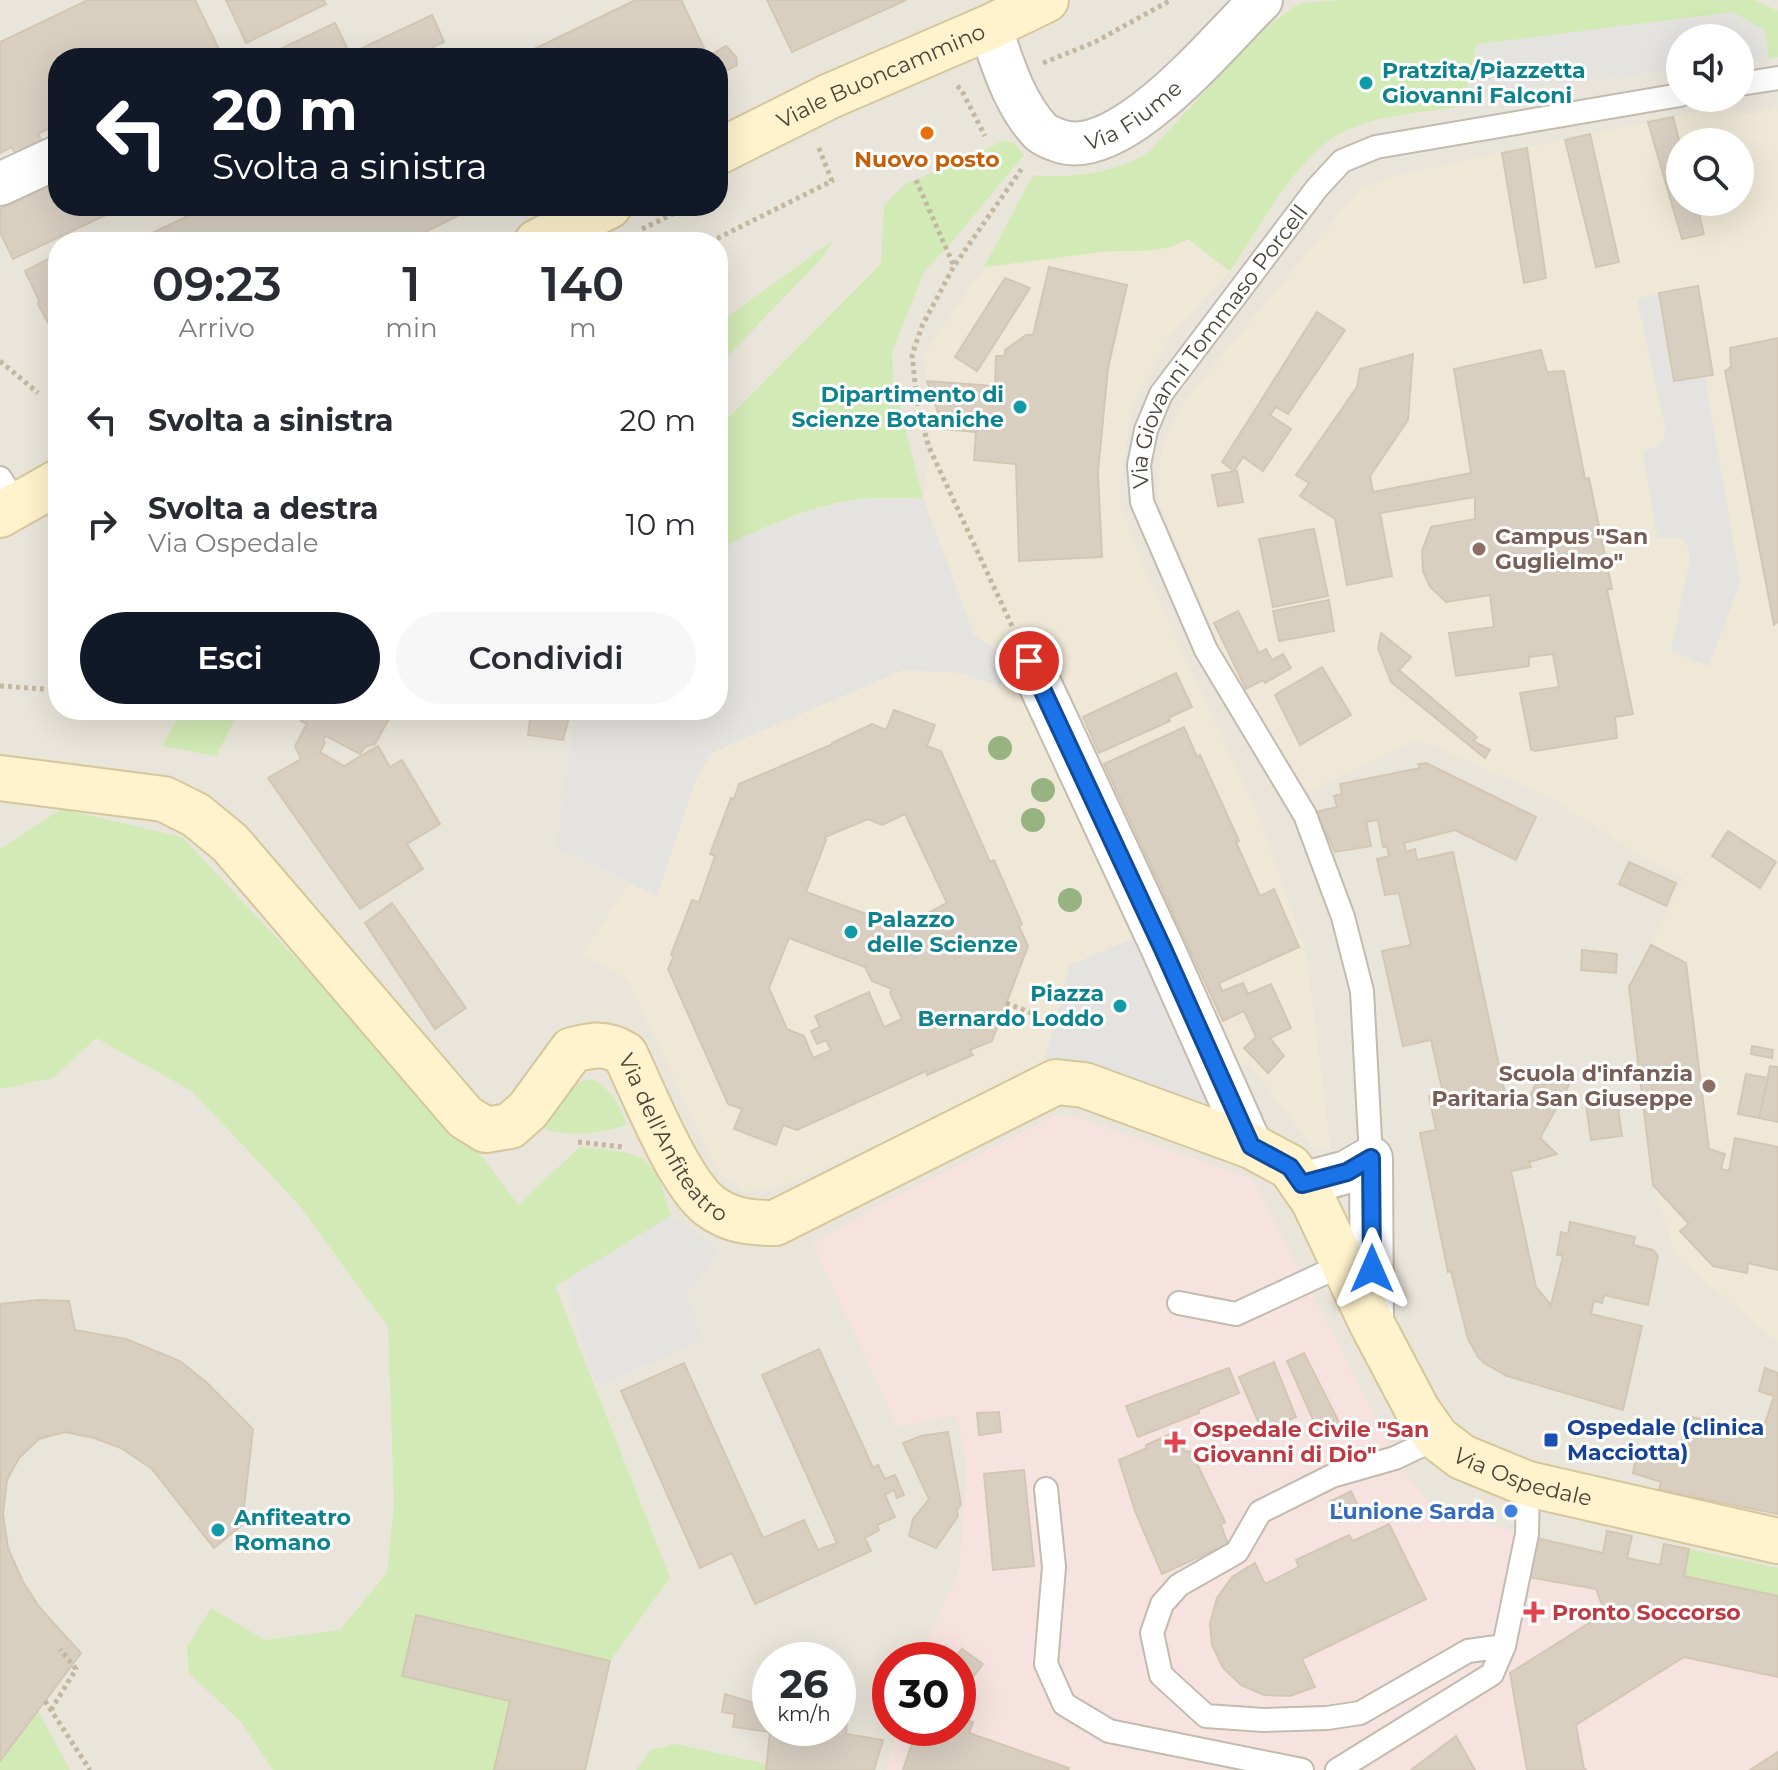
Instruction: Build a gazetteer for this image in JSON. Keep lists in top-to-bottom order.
{
  "streets": {
    "street": [
      "Viale Buoncammino",
      "Via Fiume",
      "Via Giovanni Tommaso Porcell",
      "Via dell'Anfiteatro",
      "Via Ospedale"
    ]
  },
  "crossings": [
    ["Viale Buoncammino", "Via Fiume"],
    ["Via Giovanni Tommaso Porcell", "Via Ospedale"],
    ["Via dell'Anfiteatro", "Via Ospedale"]
  ],
  "places": {
    "other": [
      "Pratzita/Piazzetta Giovanni Falconi",
      "Nuovo posto",
      "Dipartimento di Scienze Botaniche",
      "Campus \"San Guglielmo\"",
      "Palazzo delle Scienze",
      "Piazza Bernardo Loddo",
      "Scuola d'infanzia Paritaria San Giuseppe",
      "Ľunione Sarda",
      "Anfiteatro Romano"
    ],
    "transit": ["Ospedale (clinica Macciotta)"],
    "health": ["Ospedale Civile \"San Giovanni di Dio\"", "Pronto Soccorso"]
  },
  "page": {
    "turn": ["20 m", "Svolta a sinistra"],
    "eta": [
      "09:23",
      "Arrivo",
      "1",
      "min",
      "140",
      "m"
    ],
    "list": [
      {
        "name": "Svolta a sinistra",
        "value": "20 m"
      },
      {
        "name": "Svolta a destra",
        "note": "Via Ospedale",
        "value": "10 m"
      }
    ],
    "buttons": ["Esci", "Condividi"],
    "speed": "26 km/h",
    "limit": "30"
  }
}
